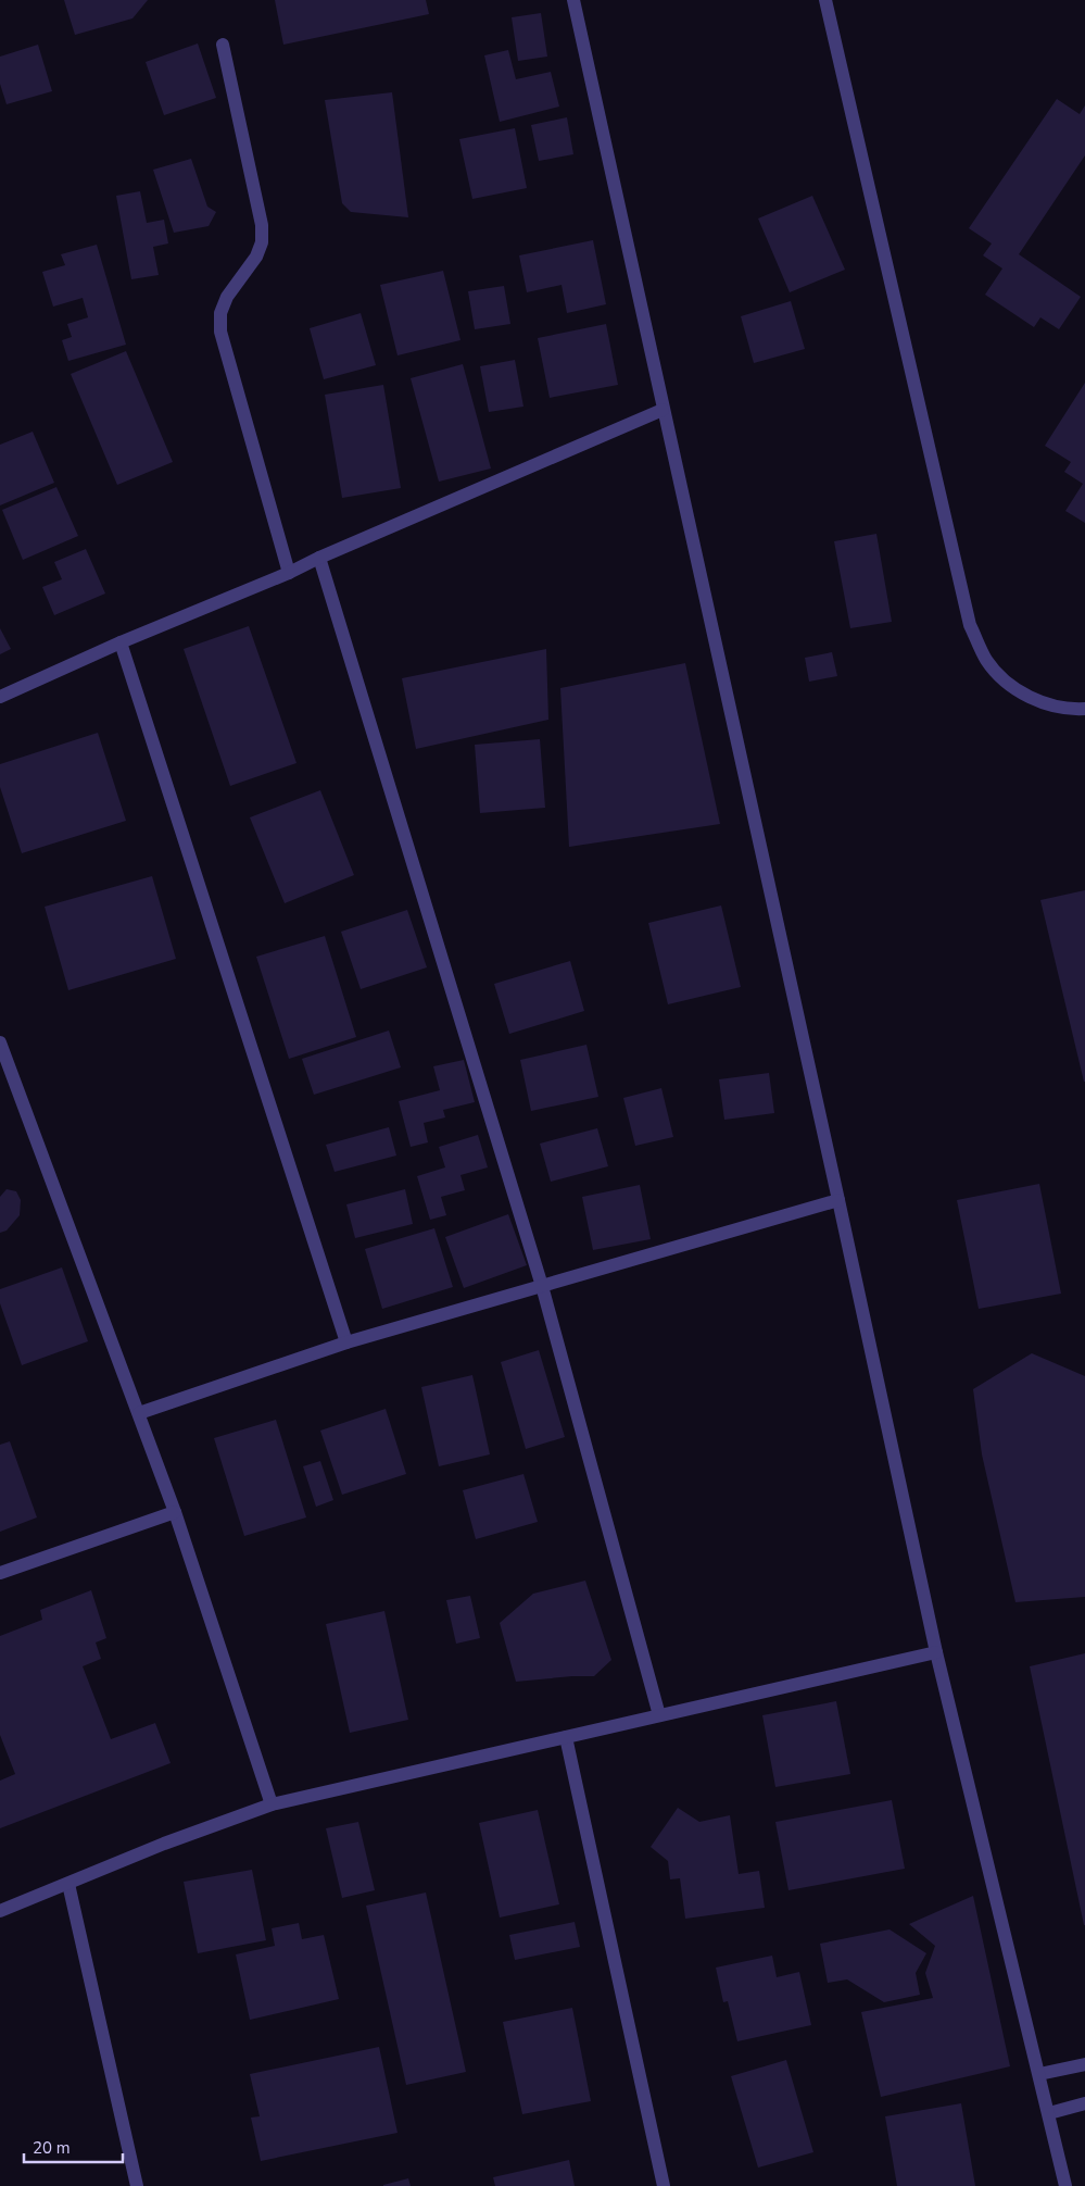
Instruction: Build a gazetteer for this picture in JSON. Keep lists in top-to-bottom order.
{
  "scale_bar": "20 m"
}
